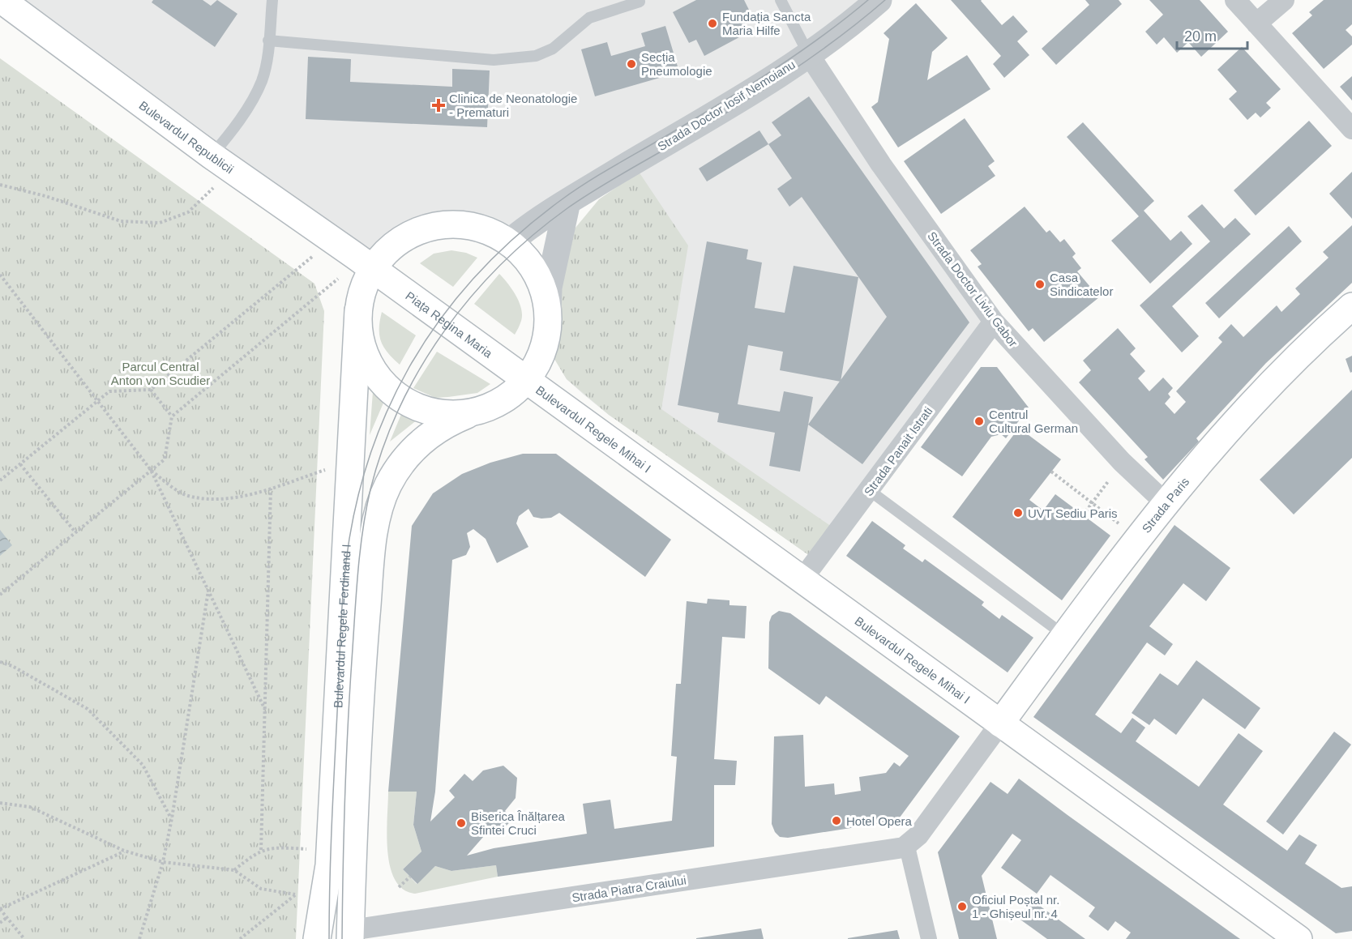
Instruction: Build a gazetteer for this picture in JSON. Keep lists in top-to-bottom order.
{
  "streets": {
    "main road": [
      "Bulevardul Republicii",
      "Piața Regina Maria",
      "Bulevardul Regele Mihai I",
      "Strada Paris",
      "Bulevardul Regele Ferdinand I"
    ],
    "street": [
      "Strada Doctor Iosif Nemoianu",
      "Strada Doctor Liviu Gabor",
      "Strada Panait Istrati",
      "Strada Piatra Craiului"
    ]
  },
  "crossings": [
    ["Strada Doctor Iosif Nemoianu", "Strada Doctor Liviu Gabor"],
    ["Bulevardul Republicii", "Piața Regina Maria"],
    ["Strada Doctor Liviu Gabor", "Strada Panait Istrati"],
    ["Strada Doctor Liviu Gabor", "Strada Paris"],
    ["Piața Regina Maria", "Bulevardul Regele Mihai I"],
    ["Bulevardul Regele Mihai I", "Strada Panait Istrati"],
    ["Bulevardul Regele Mihai I", "Strada Paris"],
    ["Bulevardul Regele Ferdinand I", "Strada Piatra Craiului"]
  ],
  "parks": ["Parcul Central Anton von Scudier"],
  "places": {
    "other": [
      "Fundația Sancta Maria Hilfe",
      "Secția Pneumologie",
      "Casa Sindicatelor",
      "Centrul Cultural German",
      "UVT Sediu Paris",
      "Hotel Opera",
      "Biserica Înălțarea Sfintei Cruci",
      "Oficiul Poștal nr. 1 - Ghișeul nr. 4"
    ],
    "health": ["Clinica de Neonatologie - Prematuri"]
  },
  "scale_bar": "20 m"
}
